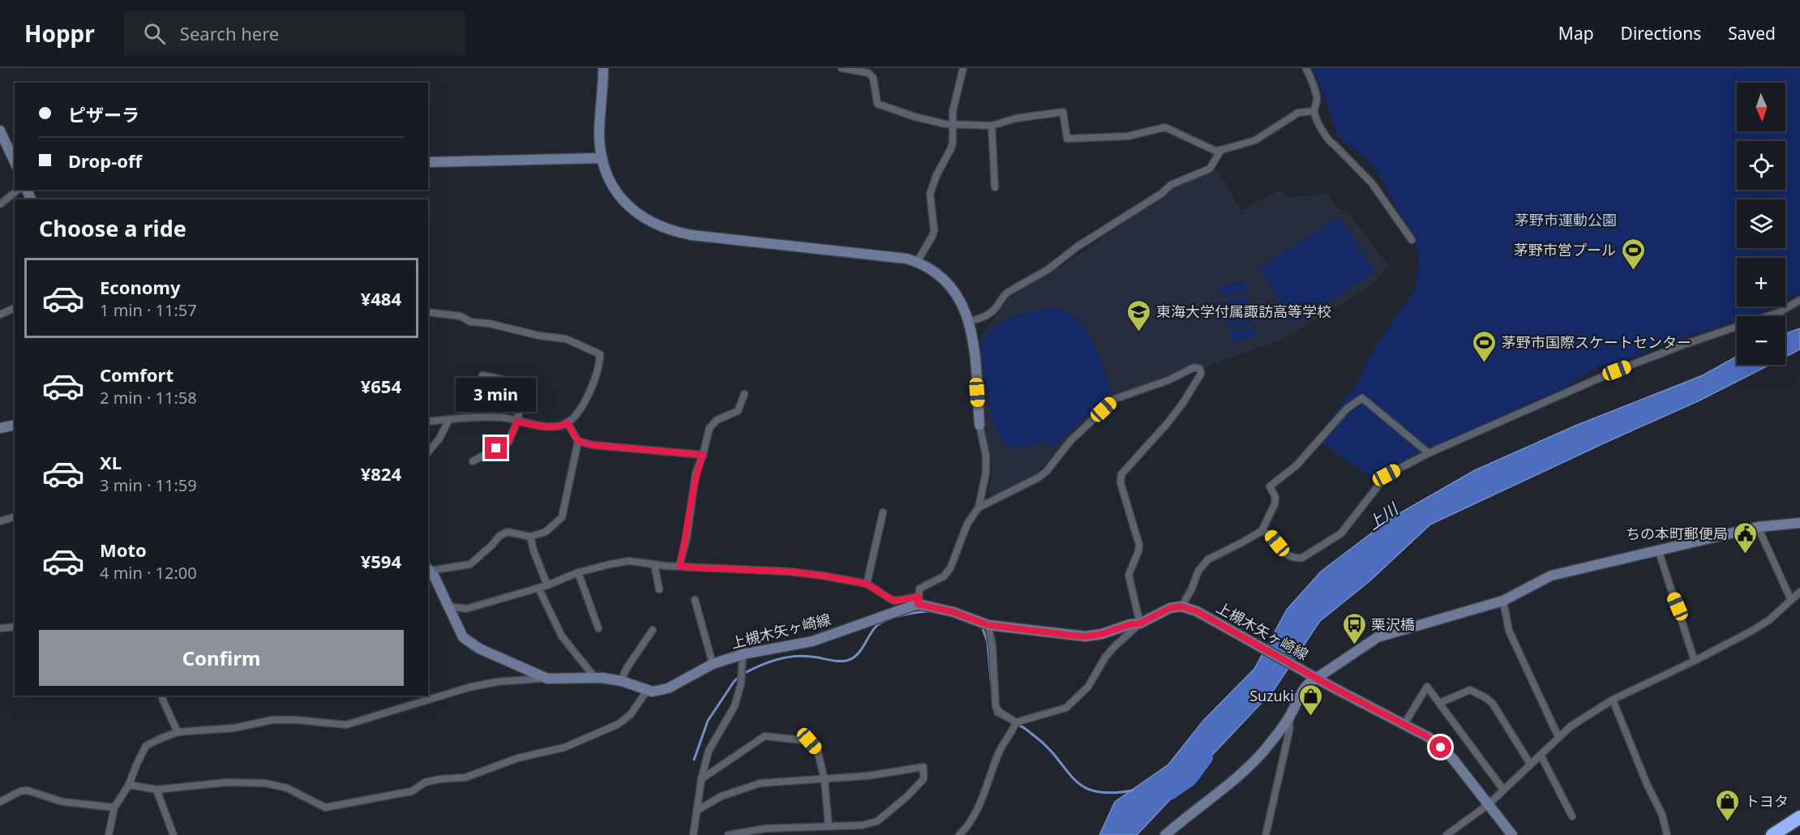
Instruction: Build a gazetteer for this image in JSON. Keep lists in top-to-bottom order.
{
  "streets": {
    "main road": ["上槻木矢ヶ崎線"]
  },
  "water": ["上川"],
  "parks": ["茅野市運動公園"],
  "places": {
    "sports": ["茅野市営プール", "茅野市国際スケートセンター"],
    "school or university": ["東海大学付属諏訪高等学校"],
    "public building": ["ちの本町郵便局"],
    "bus stop": ["栗沢橋"],
    "shop": ["Suzuki", "トヨタ"]
  },
  "north": "bottom",
  "page": {
    "header": "Hoppr",
    "search": "Search here",
    "nav": ["Map", "Directions", "Saved"],
    "map_buttons": ["+", "−"],
    "banner": ["ピザーラ", "Drop-off"],
    "heading": "Choose a ride",
    "list": [
      {
        "name": "Economy",
        "note": "1 min · 11:57",
        "value": "¥484"
      },
      {
        "name": "Comfort",
        "note": "2 min · 11:58",
        "value": "¥654"
      },
      {
        "name": "XL",
        "note": "3 min · 11:59",
        "value": "¥824"
      },
      {
        "name": "Moto",
        "note": "4 min · 12:00",
        "value": "¥594"
      }
    ],
    "bubble": "3 min",
    "buttons": "Confirm"
  }
}
